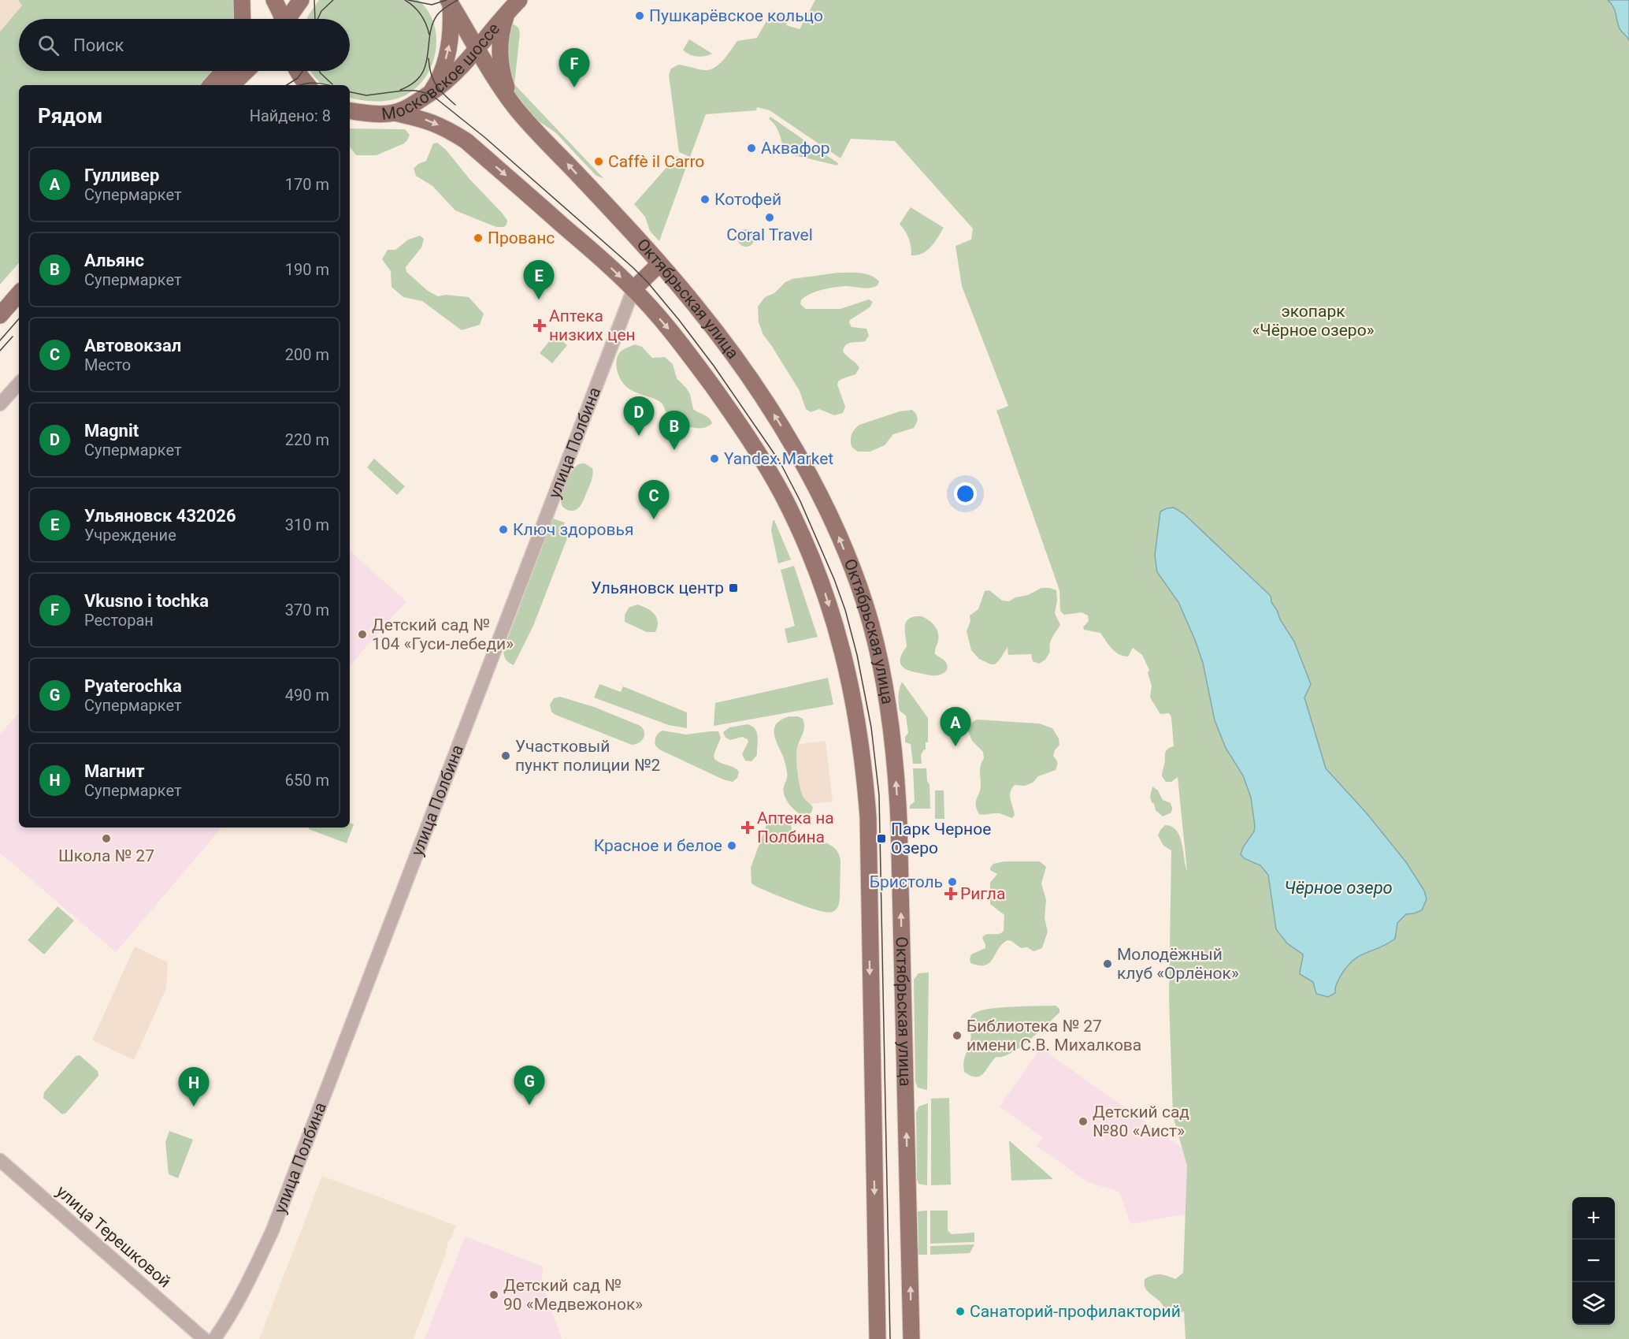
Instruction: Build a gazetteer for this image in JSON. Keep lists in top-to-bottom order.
{
  "streets": {
    "main road": ["Московское шоссе", "Октябрьская улица", "улица Полбина"],
    "street": ["улица Терешковой"]
  },
  "crossings": [
    ["Московское шоссе", "Октябрьская улица"],
    ["Октябрьская улица", "улица Полбина"]
  ],
  "water": ["Чёрное озеро"],
  "parks": ["экопарк «Чёрное озеро»"],
  "places": {
    "other": [
      "Пушкарёвское кольцо",
      "Аквафор",
      "Caffè il Carro",
      "Котофей",
      "Coral Travel",
      "Прованс",
      "Yandex.Market",
      "Ключ здоровья",
      "Детский сад № 104 «Гуси-лебеди»",
      "Участковый пункт полиции №2",
      "Школа № 27",
      "Красное и белое",
      "Бристоль",
      "Молодёжный клуб «Орлёнок»",
      "Библиотека № 27 имени С.В. Михалкова",
      "Детский сад №80 «Аист»",
      "Детский сад № 90 «Медвежонок»",
      "Санаторий-профилакторий"
    ],
    "health": ["Аптека низких цен", "Аптека на Полбина", "Ригла"],
    "transit": ["Ульяновск центр", "Парк Черное Озеро"]
  },
  "page": {
    "search": "Поиск",
    "pins": [
      "F",
      "E",
      "D",
      "B",
      "C",
      "A",
      "G",
      "H"
    ],
    "heading": ["Рядом", "Найдено: 8"],
    "list": [
      {
        "mark": "A",
        "name": "Гулливер",
        "note": "Супермаркет",
        "value": "170 m"
      },
      {
        "mark": "B",
        "name": "Альянс",
        "note": "Супермаркет",
        "value": "190 m"
      },
      {
        "mark": "C",
        "name": "Автовокзал",
        "note": "Место",
        "value": "200 m"
      },
      {
        "mark": "D",
        "name": "Magnit",
        "note": "Супермаркет",
        "value": "220 m"
      },
      {
        "mark": "E",
        "name": "Ульяновск 432026",
        "note": "Учреждение",
        "value": "310 m"
      },
      {
        "mark": "F",
        "name": "Vkusno i tochka",
        "note": "Ресторан",
        "value": "370 m"
      },
      {
        "mark": "G",
        "name": "Pyaterochka",
        "note": "Супермаркет",
        "value": "490 m"
      },
      {
        "mark": "H",
        "name": "Магнит",
        "note": "Супермаркет",
        "value": "650 m"
      }
    ],
    "map_buttons": ["+", "−"]
  }
}
